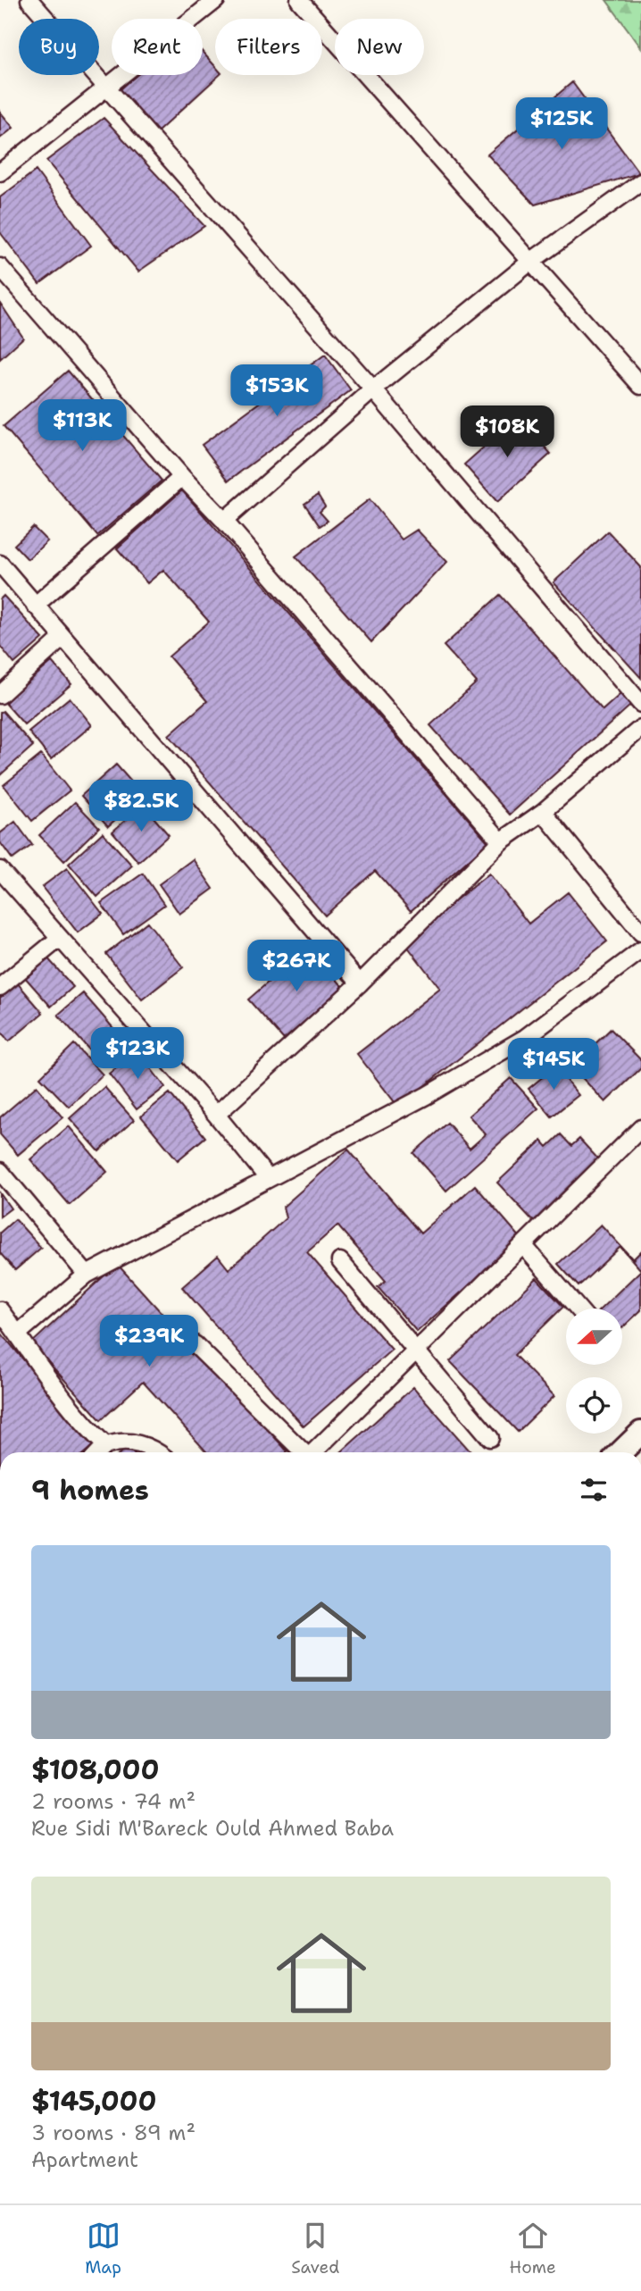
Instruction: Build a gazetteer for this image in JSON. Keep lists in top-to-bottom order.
{
  "north": "left",
  "page": {
    "chip": [
      "Buy",
      "Rent",
      "Filters",
      "New"
    ],
    "price": [
      "$125K",
      "$153K",
      "$113K",
      "$108K",
      "$82.5K",
      "$267K",
      "$123K",
      "$145K",
      "$239K"
    ],
    "heading": "9 homes",
    "list": [
      {
        "name": "$108,000",
        "note": "2 rooms · 74 m² · Rue Sidi M'Bareck Ould Ahmed Baba"
      },
      {
        "name": "$145,000",
        "note": "3 rooms · 89 m² · Apartment"
      }
    ],
    "tabs": ["Map", "Saved", "Home"]
  }
}
